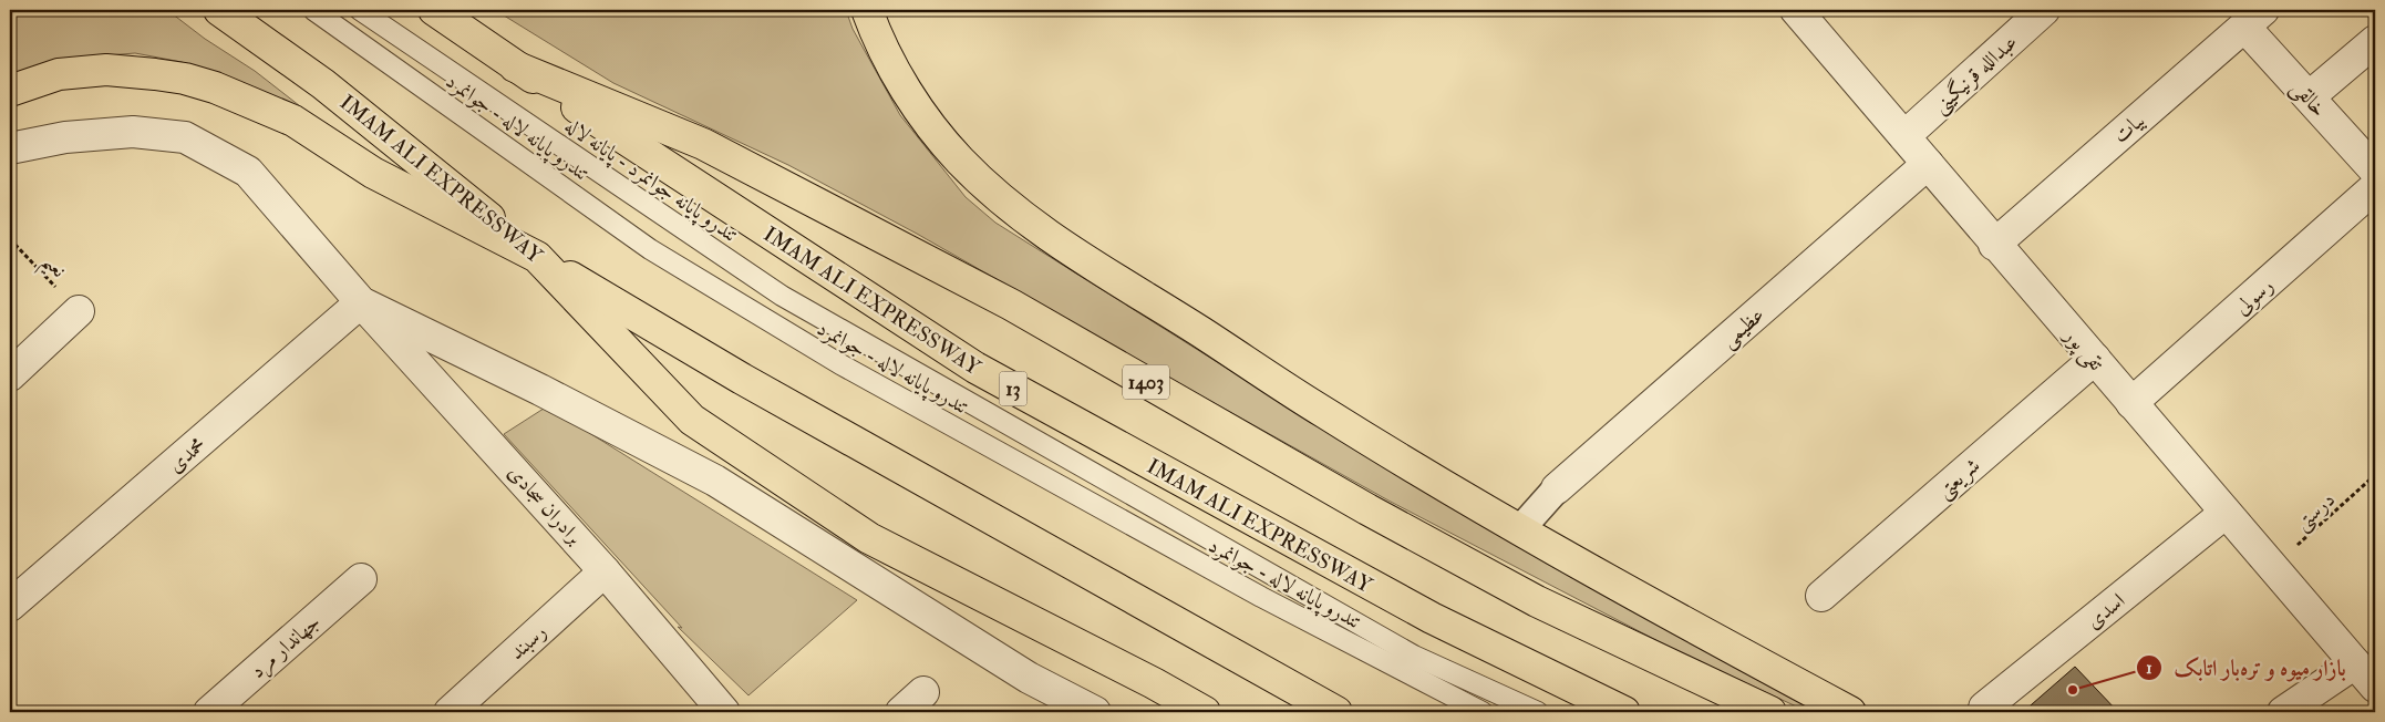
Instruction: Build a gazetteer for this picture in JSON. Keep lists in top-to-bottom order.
{
  "streets": {
    "highway": ["IMAM ALI EXPRESSWAY", "1403", "13"],
    "street": [
      "عبدالله قرنیگینی",
      "خالقی",
      "بیات",
      "رسولی",
      "عظیمی",
      "تقی پور",
      "محمدی",
      "شریعتی",
      "برادران سجادی",
      "اسدی",
      "رسبند",
      "جهاندار مرد"
    ],
    "lane": ["تندرو پایانه لاله - جوانمرد", "تندرو پایانه جوانمرد - پایانه لاله"],
    "path": ["نعیم", "درستی"]
  },
  "crossings": [
    ["عبدالله قرنیگینی", "تقی پور"],
    ["خالقی", "بیات"],
    ["بیات", "تقی پور"],
    ["IMAM ALI EXPRESSWAY", "1403"],
    ["رسولی", "تقی پور"],
    ["عظیمی", "تقی پور"],
    ["تقی پور", "شریعتی"],
    ["تقی پور", "درستی"],
    ["تقی پور", "اسدی"],
    ["محمدی", "برادران سجادی"],
    ["برادران سجادی", "رسبند"]
  ],
  "places": ["بازار میوه و تره‌بار اتابک"]
}
